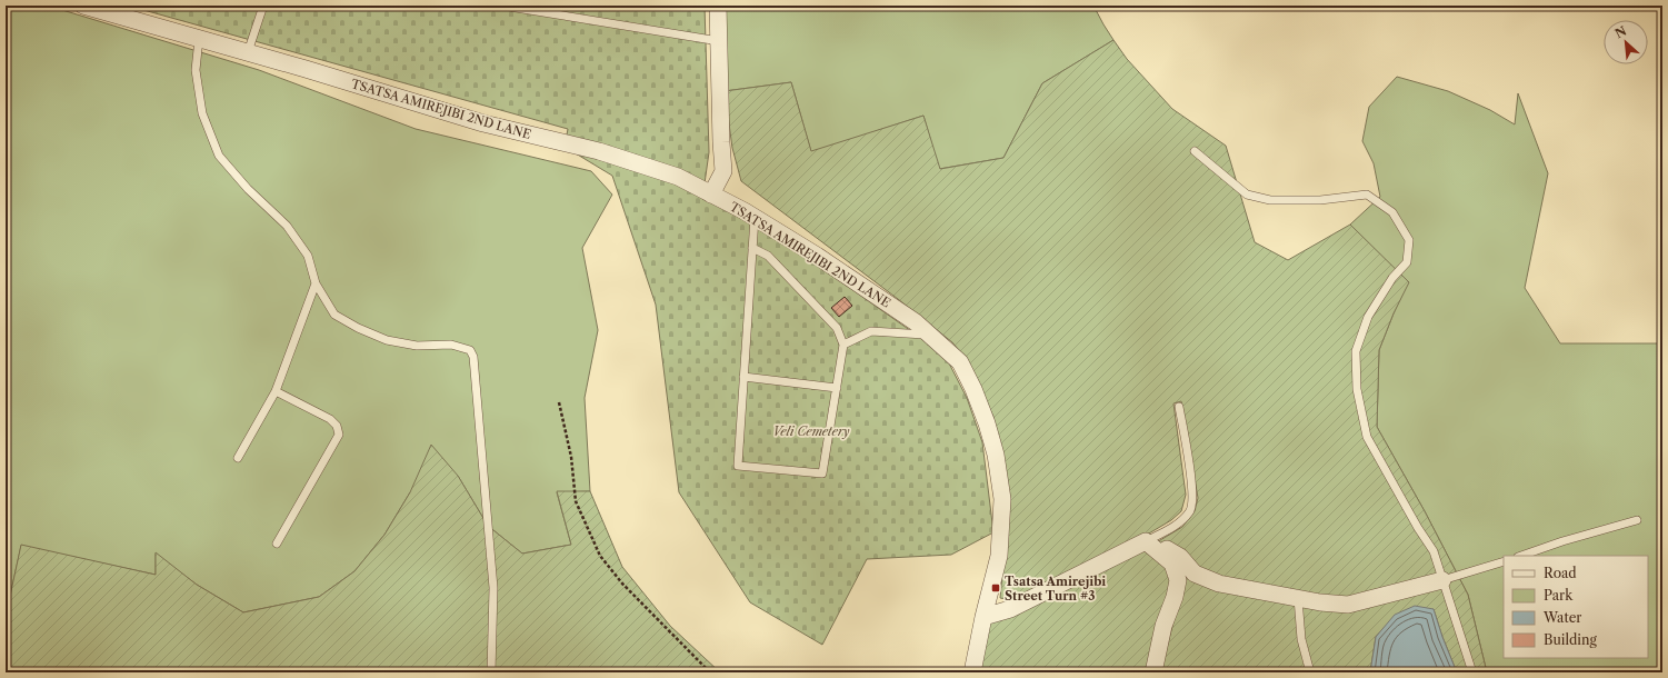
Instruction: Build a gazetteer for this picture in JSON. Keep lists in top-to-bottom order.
{
  "streets": {
    "street": ["TSATSA AMIREJIBI 2ND LANE"]
  },
  "parks": ["Veli Cemetery"],
  "places": {
    "transit": ["Tsatsa Amirejibi Street Turn #3"]
  },
  "legend": [
    "Road",
    "Park",
    "Water",
    "Building"
  ],
  "north": "top left"
}
